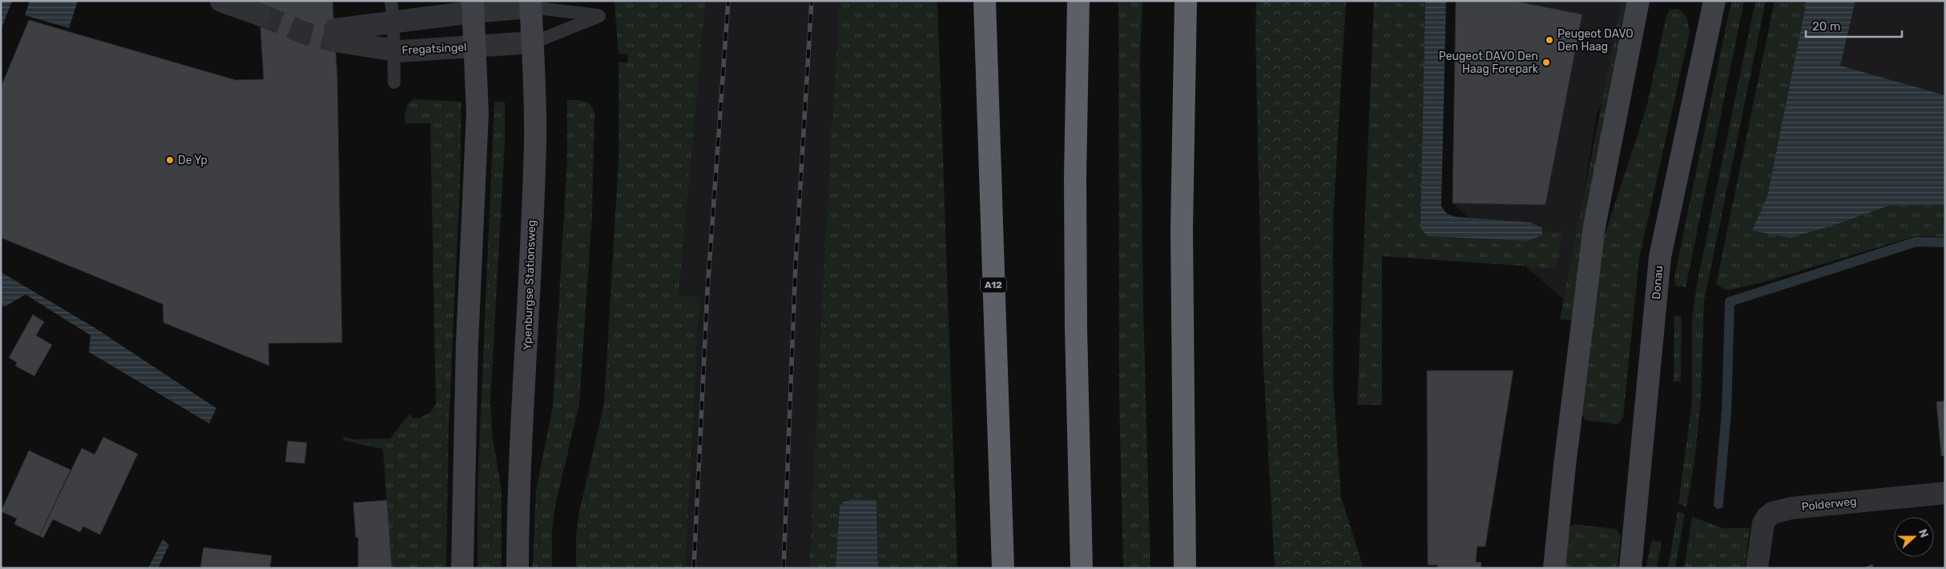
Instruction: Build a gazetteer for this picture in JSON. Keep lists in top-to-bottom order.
{
  "streets": {
    "highway": ["A12"],
    "main road": ["Donau", "Ypenburgse Stationsweg"],
    "street": ["Fregatsingel", "Polderweg"]
  },
  "crossings": [
    ["Fregatsingel", "Ypenburgse Stationsweg"]
  ],
  "places": ["Peugeot DAVO Den Haag", "Peugeot DAVO Den Haag Forepark", "De Yp"],
  "scale_bar": "20 m",
  "north": "right"
}
